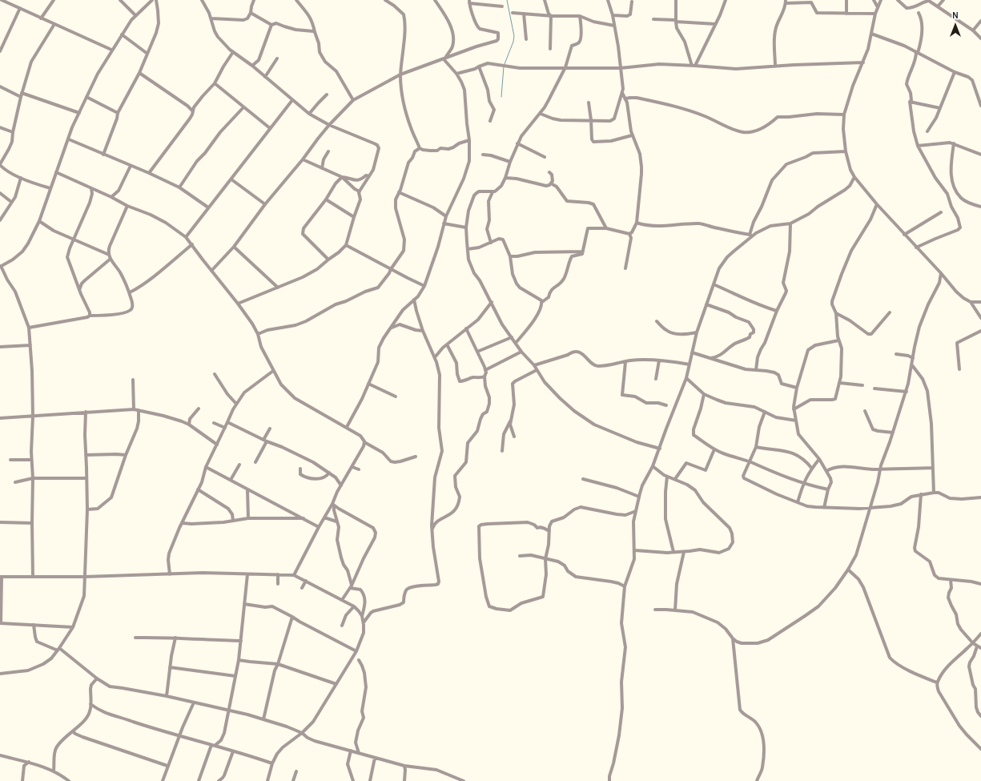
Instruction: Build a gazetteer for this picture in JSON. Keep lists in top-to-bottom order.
{
  "north": "top"
}
